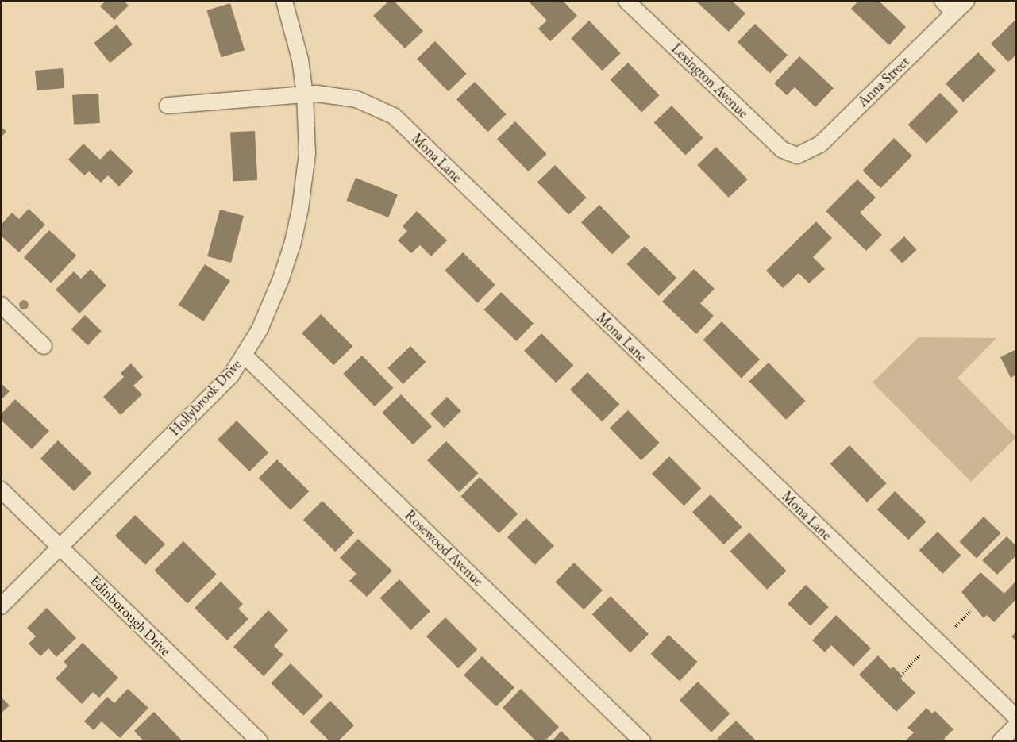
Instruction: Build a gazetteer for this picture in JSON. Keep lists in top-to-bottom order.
{
  "streets": {
    "street": [
      "Lexington Avenue",
      "Anna Street",
      "Mona Lane",
      "Hollybrook Drive",
      "Rosewood Avenue",
      "Edinborough Drive"
    ]
  },
  "crossings": [
    ["Lexington Avenue", "Anna Street"],
    ["Mona Lane", "Hollybrook Drive"],
    ["Hollybrook Drive", "Rosewood Avenue"],
    ["Hollybrook Drive", "Edinborough Drive"]
  ]
}
